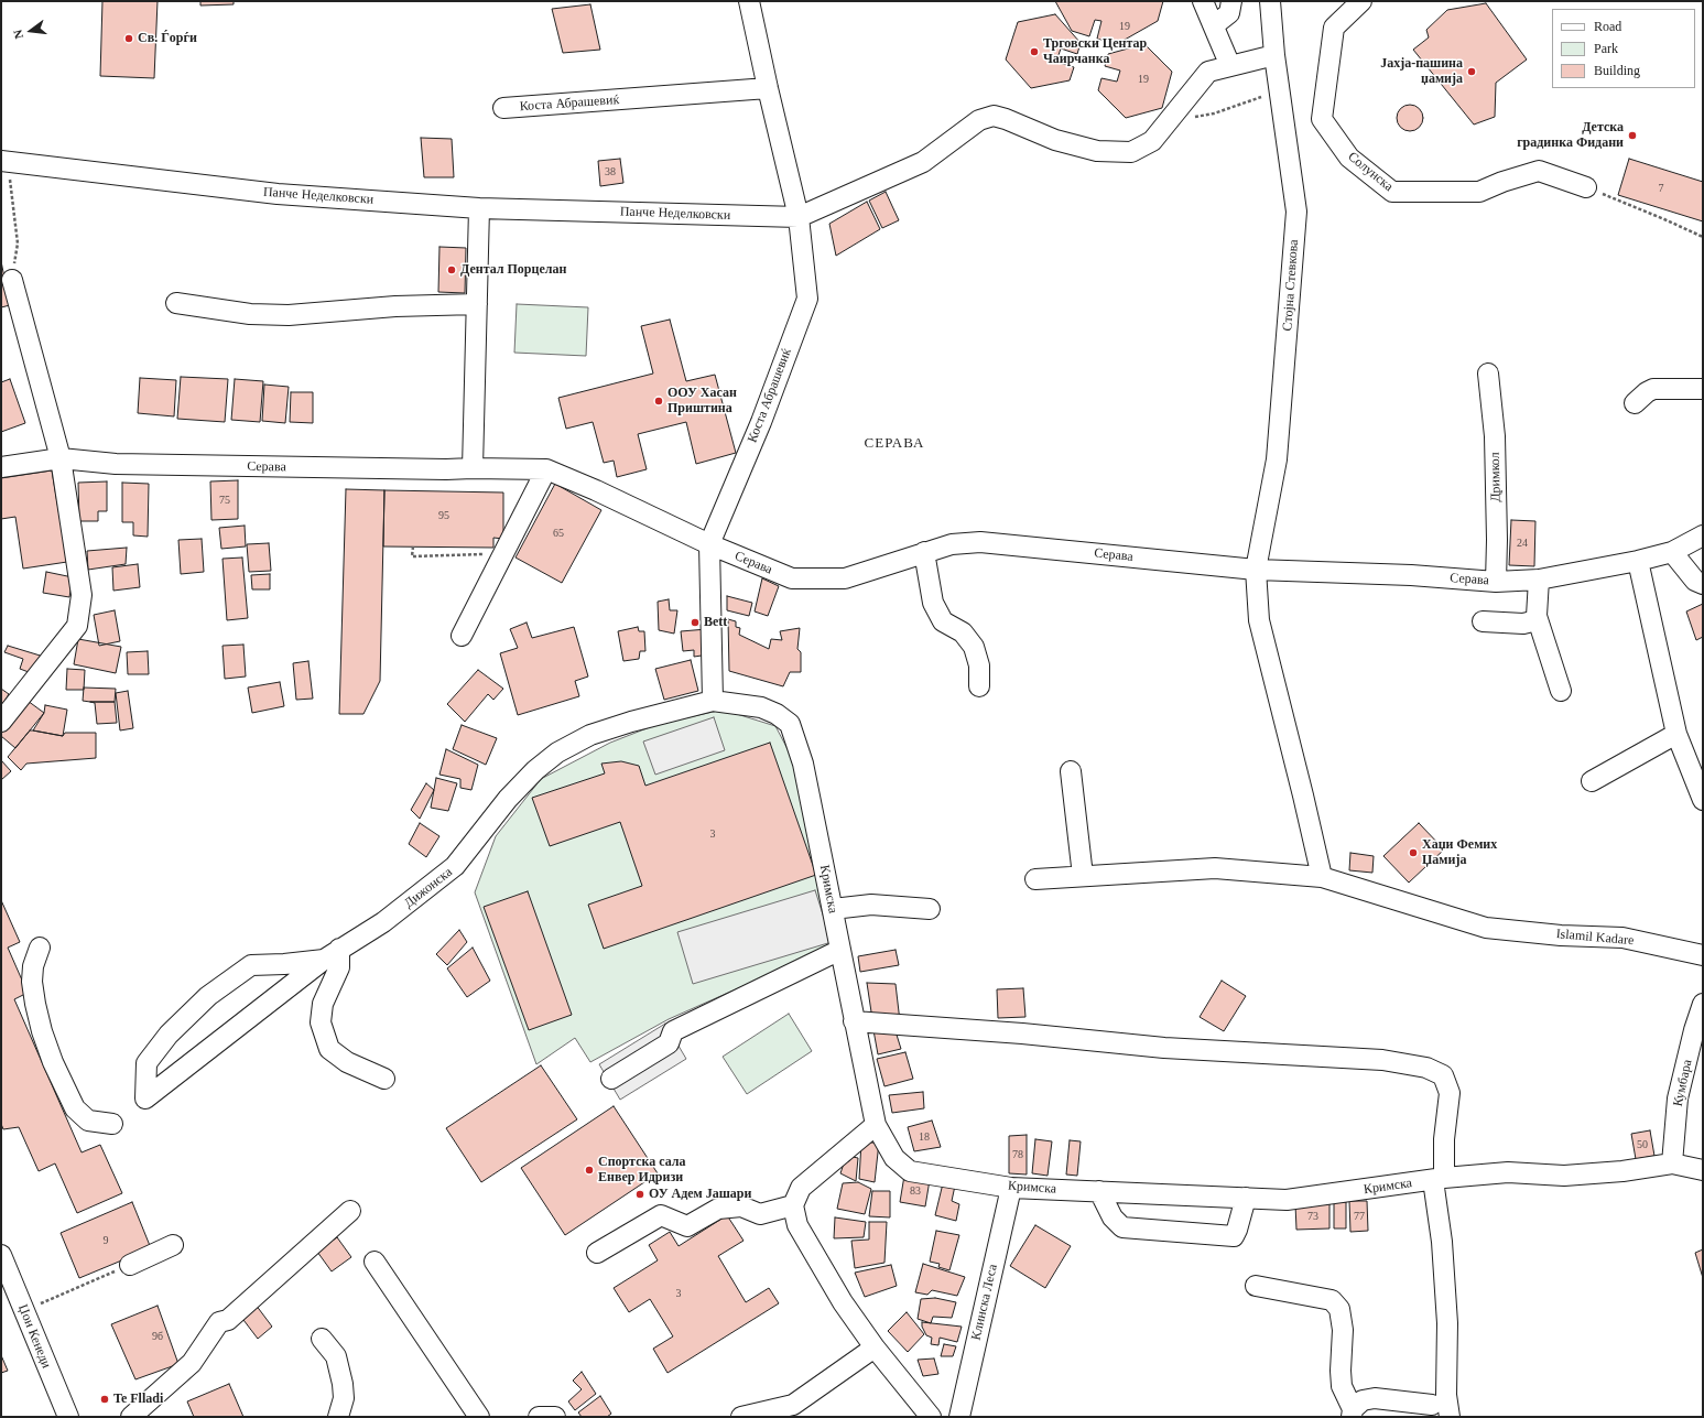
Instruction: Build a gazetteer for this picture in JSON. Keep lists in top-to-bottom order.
{
  "streets": {
    "street": [
      "Коста Абрашевиќ",
      "Солунска",
      "Панче Неделковски",
      "Стојна Стевкова",
      "Серава",
      "Дримкол",
      "Дижонска",
      "Кримска",
      "Islamil Kadare",
      "Кумбара",
      "Клинска Леса",
      "Џон Кенеди"
    ]
  },
  "crossings": [
    ["Коста Абрашевиќ", "Панче Неделковски"],
    ["Коста Абрашевиќ", "Серава"],
    ["Коста Абрашевиќ", "Дижонска"],
    ["Коста Абрашевиќ", "Кримска"],
    ["Панче Неделковски", "Стојна Стевкова"],
    ["Стојна Стевкова", "Серава"],
    ["Стојна Стевкова", "Islamil Kadare"],
    ["Серава", "Дримкол"],
    ["Дижонска", "Кримска"],
    ["Кримска", "Кумбара"],
    ["Кримска", "Клинска Леса"]
  ],
  "districts": ["СЕРАВА"],
  "places": [
    "Св. Ѓорѓи",
    "Трговски Центар Чаирчанка",
    "Јахја-пашина џамија",
    "Детска градинка Фидани",
    "Дентал Порцелан",
    "ООУ Хасан Приштина",
    "Bett",
    "Хаџи Фемих Џамија",
    "Спортска сала Енвер Идризи",
    "ОУ Адем Јашари",
    "Te Flladi"
  ],
  "house_numbers": [
    "19",
    "19",
    "38",
    "7",
    "75",
    "95",
    "65",
    "24",
    "3",
    "18",
    "50",
    "78",
    "83",
    "73",
    "77",
    "9",
    "3",
    "9б"
  ],
  "legend": ["Road", "Park", "Building"],
  "north": "left"
}
